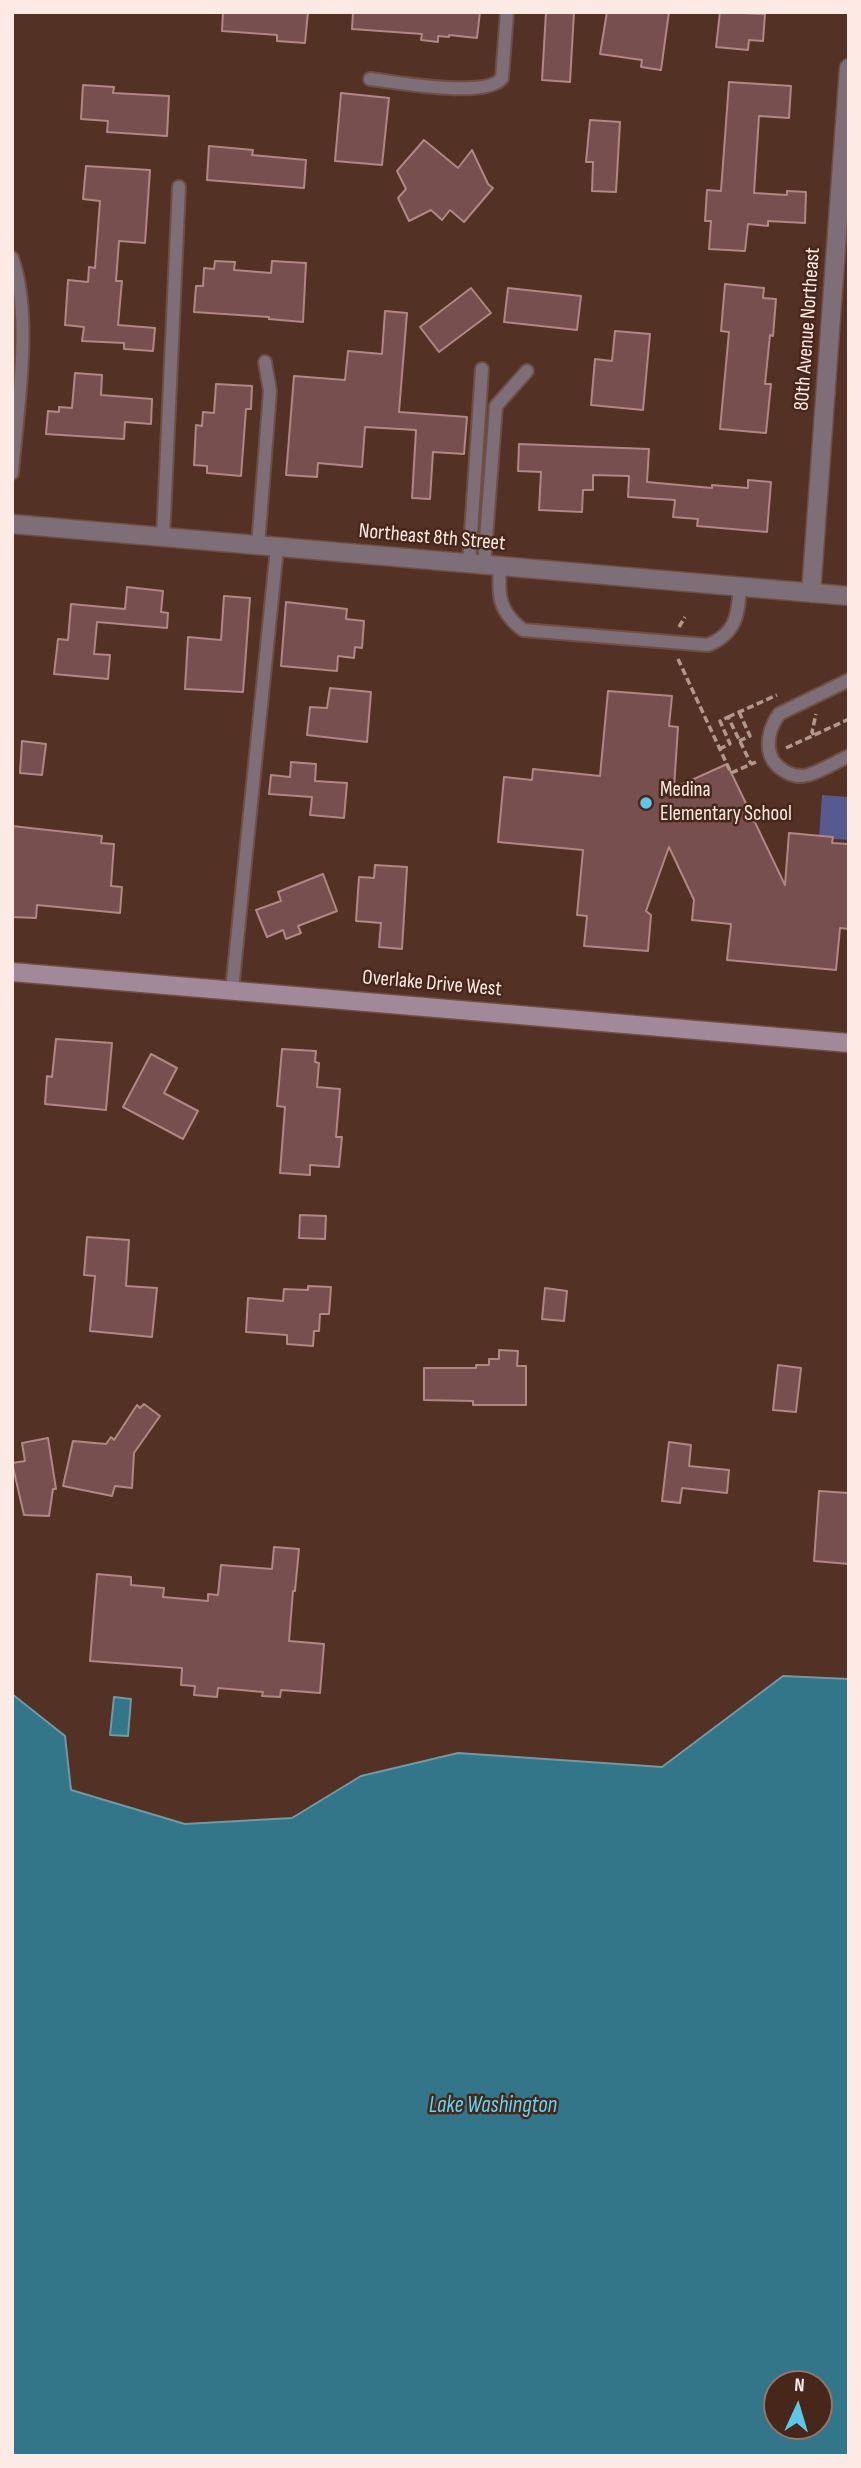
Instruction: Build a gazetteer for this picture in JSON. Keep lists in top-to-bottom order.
{
  "streets": {
    "street": ["80th Avenue Northeast", "Northeast 8th Street", "Overlake Drive West"]
  },
  "crossings": [
    ["80th Avenue Northeast", "Northeast 8th Street"]
  ],
  "water": ["Lake Washington"],
  "places": ["Medina Elementary School"],
  "north": "top"
}
